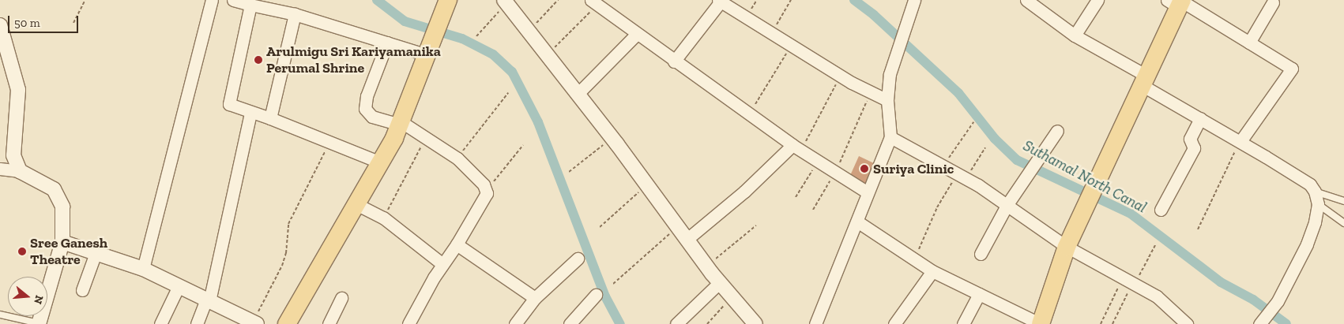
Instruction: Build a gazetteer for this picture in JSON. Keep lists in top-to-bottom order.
{
  "water": ["Suthamal North Canal"],
  "places": ["Arulmigu Sri Kariyamanika Perumal Shrine", "Suriya Clinic", "Sree Ganesh Theatre"],
  "scale_bar": "50 m",
  "north": "right"
}
